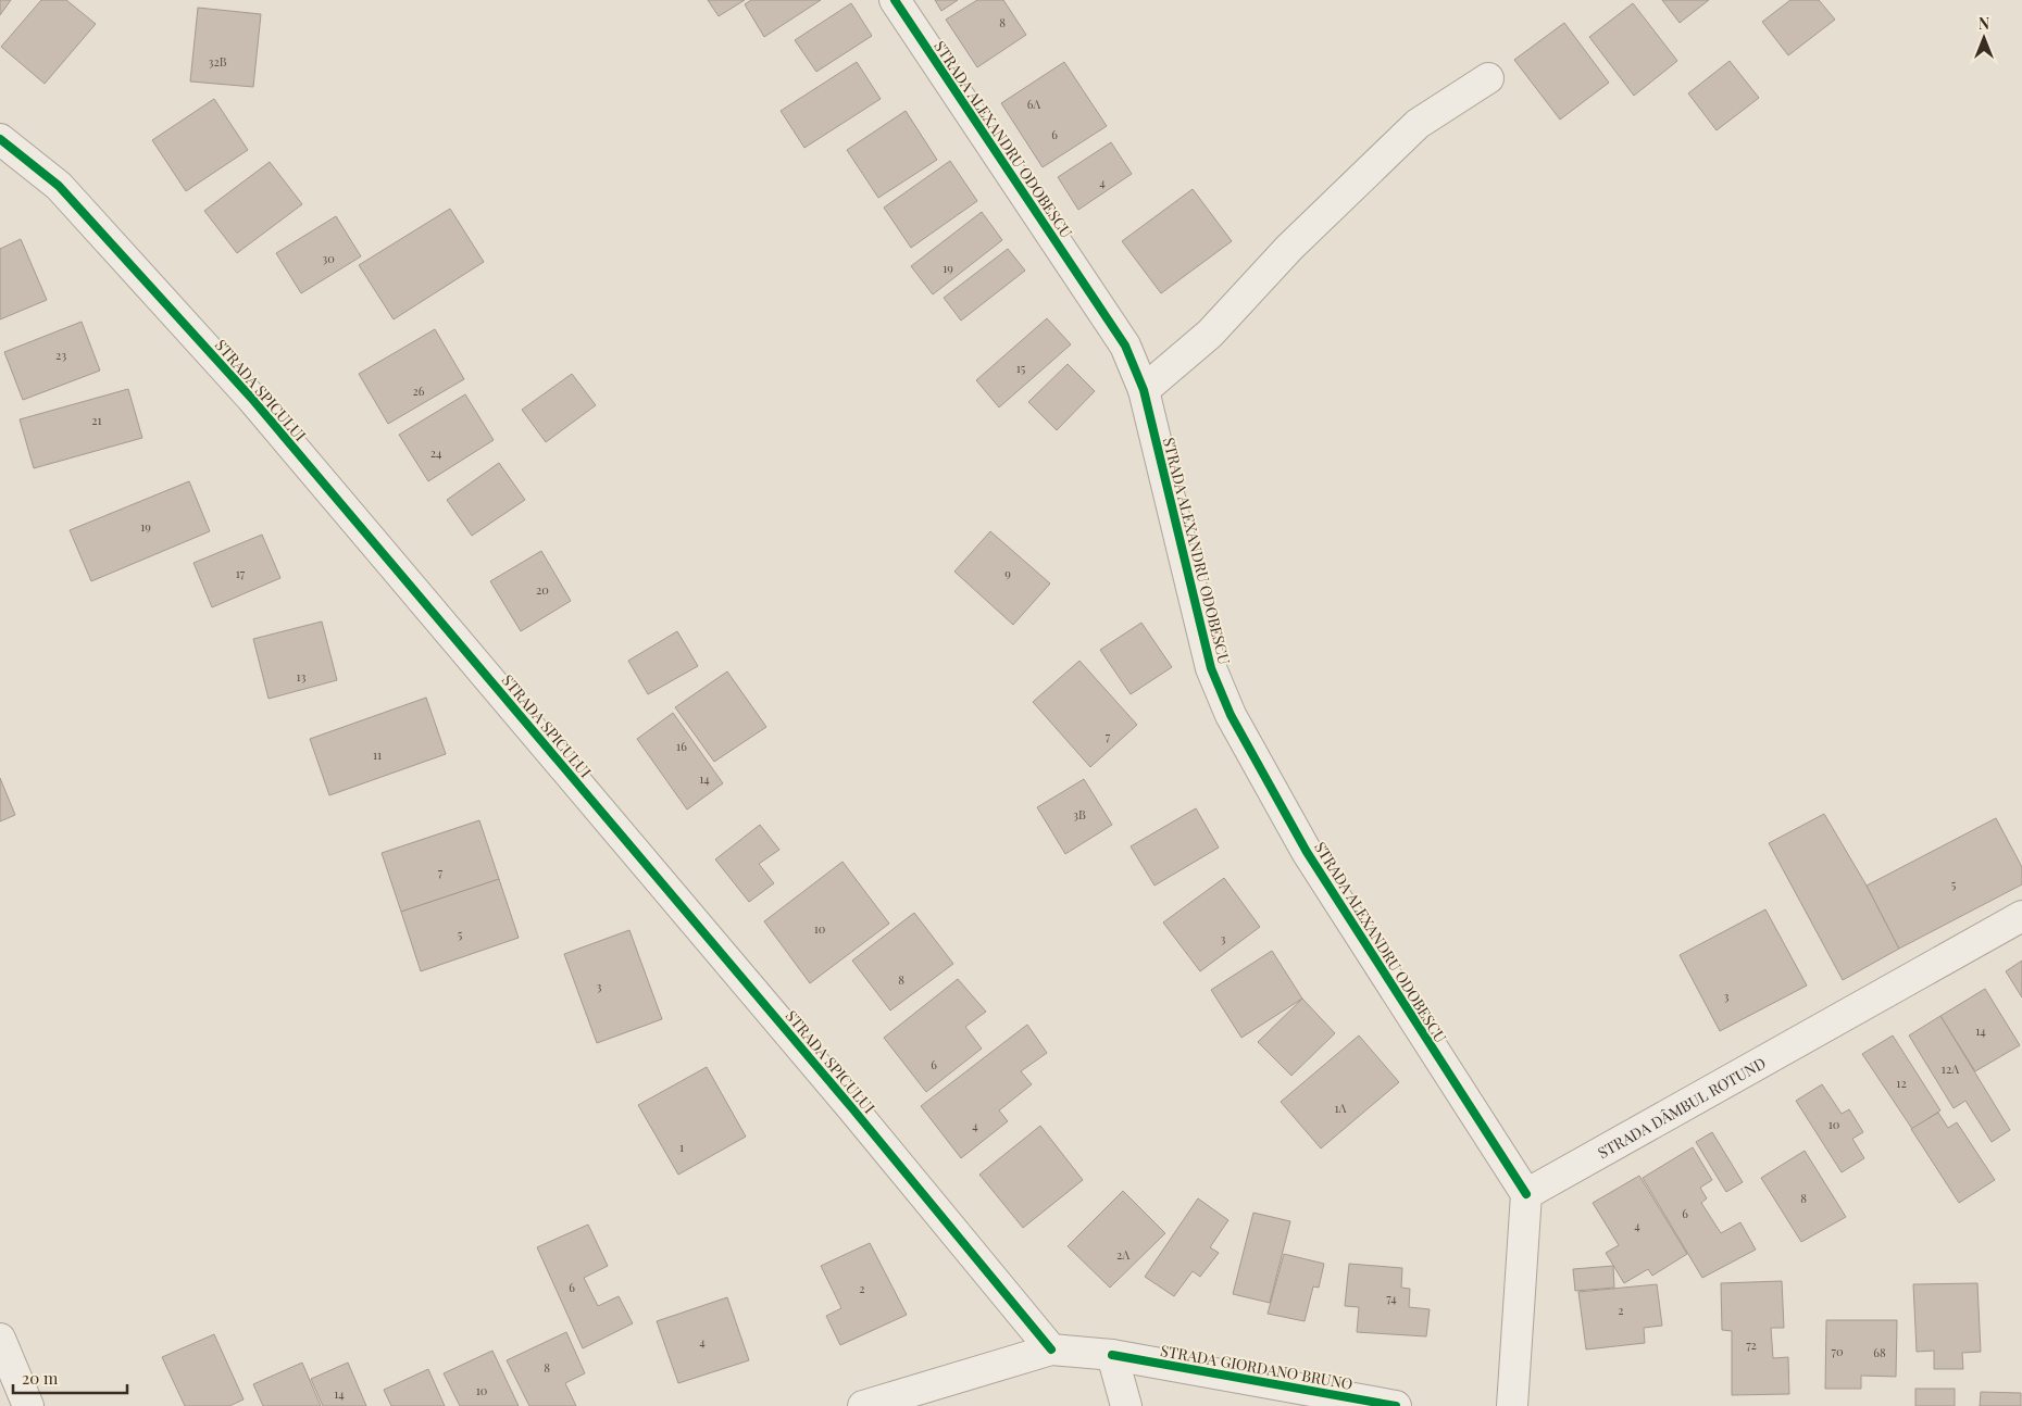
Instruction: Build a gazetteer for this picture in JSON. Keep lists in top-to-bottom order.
{
  "streets": {
    "street": [
      "STRADA ALEXANDRU ODOBESCU",
      "STRADA SPICULUI",
      "STRADA DÂMBUL ROTUND",
      "STRADA GIORDANO BRUNO"
    ]
  },
  "crossings": [
    ["STRADA ALEXANDRU ODOBESCU", "STRADA DÂMBUL ROTUND"],
    ["STRADA SPICULUI", "STRADA GIORDANO BRUNO"]
  ],
  "house_numbers": [
    "8",
    "32B",
    "6A",
    "6",
    "4",
    "30",
    "19",
    "23",
    "15",
    "26",
    "21",
    "24",
    "19",
    "17",
    "9",
    "20",
    "13",
    "7",
    "16",
    "11",
    "14",
    "3B",
    "7",
    "5",
    "10",
    "5",
    "3",
    "8",
    "3",
    "3",
    "14",
    "6",
    "12A",
    "12",
    "1A",
    "10",
    "4",
    "1",
    "8",
    "6",
    "4",
    "2A",
    "6",
    "2",
    "74",
    "2",
    "4",
    "72",
    "70",
    "68",
    "8",
    "10",
    "14"
  ],
  "scale_bar": "20 m",
  "north": "top"
}
